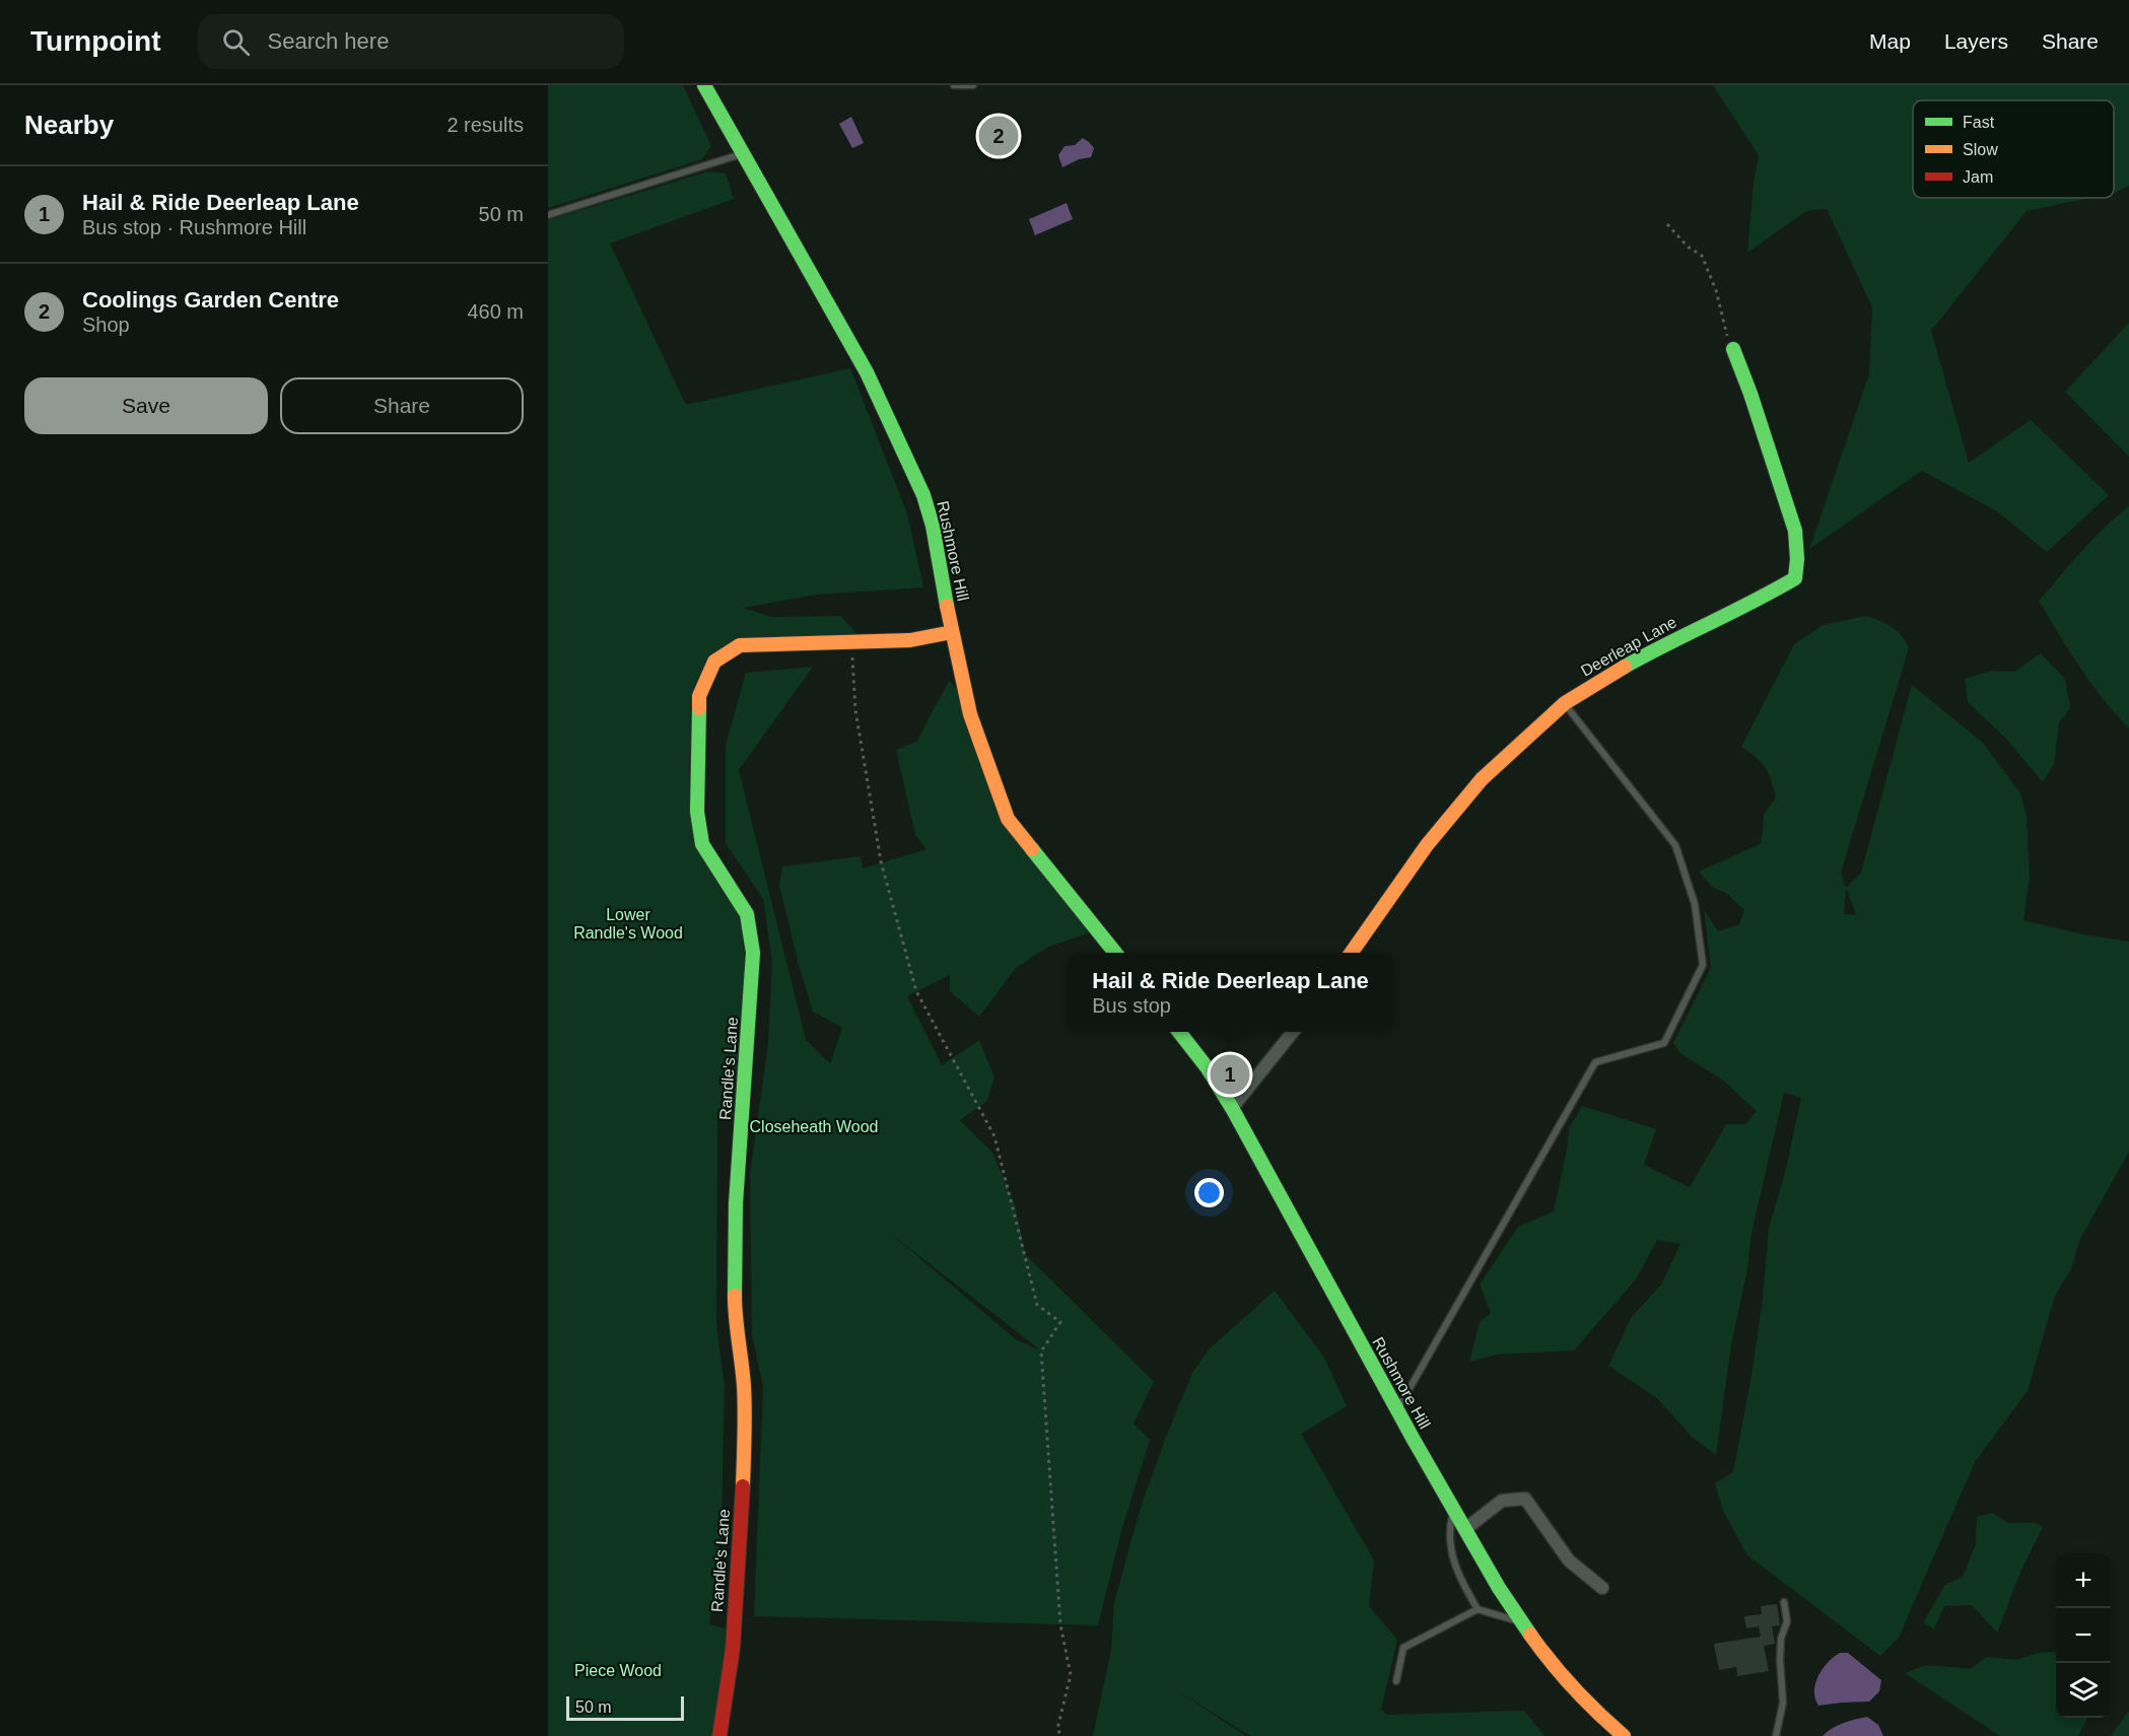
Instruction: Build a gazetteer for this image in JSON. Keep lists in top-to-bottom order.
{
  "streets": {
    "street": ["Rushmore Hill", "Deerleap Lane", "Randle's Lane"]
  },
  "crossings": [
    ["Rushmore Hill", "Randle's Lane"]
  ],
  "parks": ["Lower Randle's Wood", "Closeheath Wood", "Piece Wood"],
  "legend": ["Fast", "Slow", "Jam"],
  "scale_bar": "50 m",
  "page": {
    "header": "Turnpoint",
    "search": "Search here",
    "nav": ["Map", "Layers", "Share"],
    "heading": ["Nearby", "2 results"],
    "pins": ["2", "1"],
    "list": [
      {
        "mark": "1",
        "name": "Hail & Ride Deerleap Lane",
        "note": "Bus stop · Rushmore Hill",
        "value": "50 m"
      },
      {
        "mark": "2",
        "name": "Coolings Garden Centre",
        "note": "Shop",
        "value": "460 m"
      }
    ],
    "buttons": ["Save", "Share"],
    "popup": ["Hail & Ride Deerleap Lane", "Bus stop"],
    "map_buttons": ["+", "−"],
    "scale": "50 m"
  }
}
